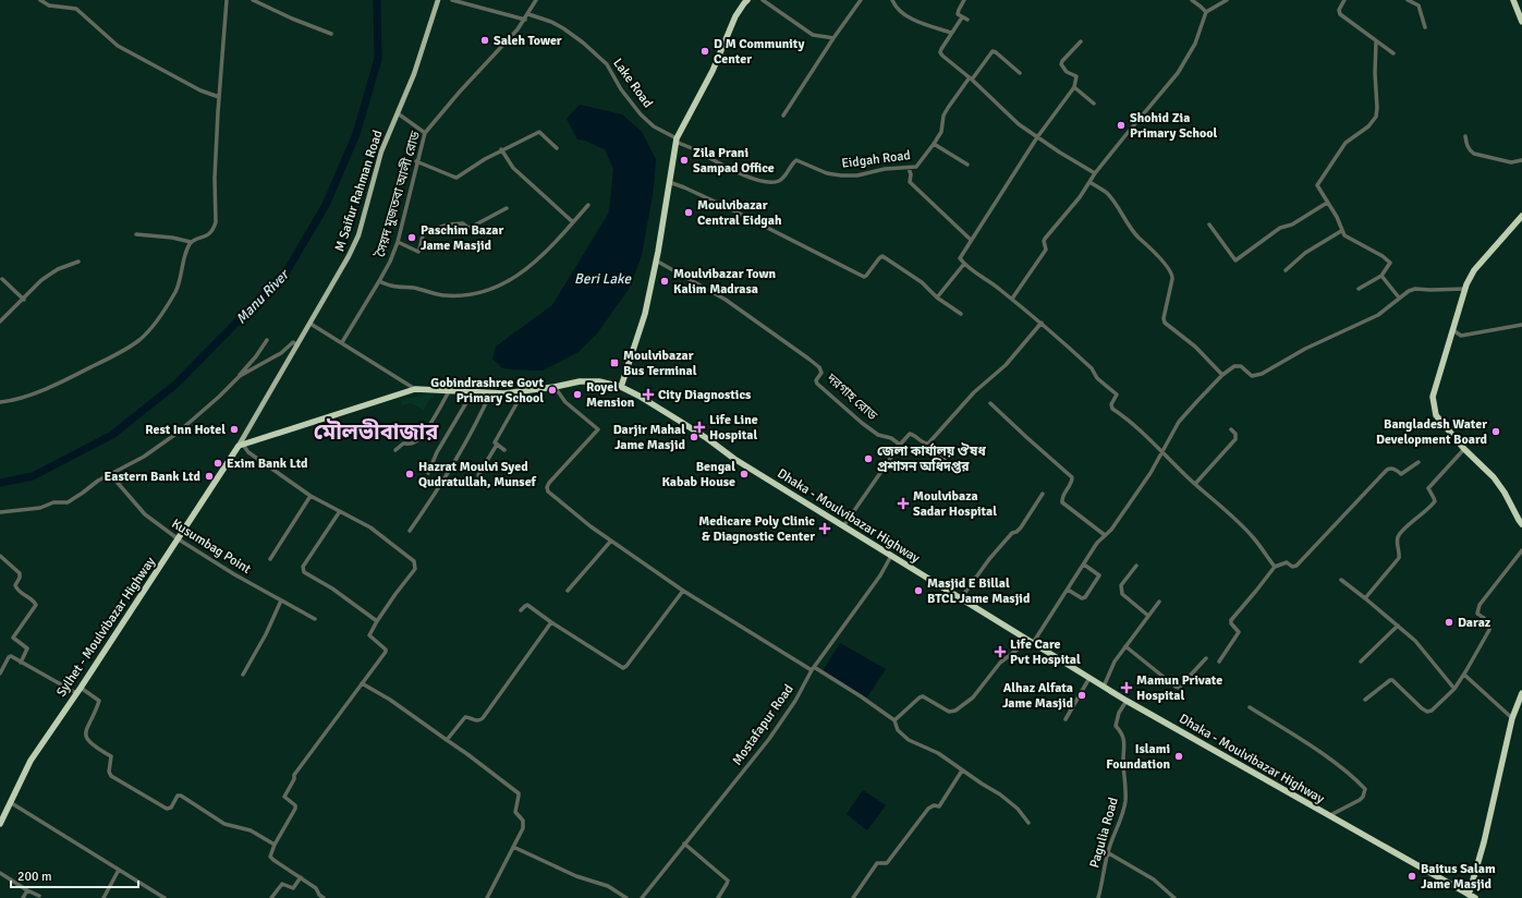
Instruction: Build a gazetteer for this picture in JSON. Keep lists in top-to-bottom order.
{
  "streets": {
    "highway": ["Dhaka - Moulvibazar Highway", "Sylhet - Moulvibazar Highway"],
    "main road": ["M Saifur Rahman Road"],
    "street": [
      "Lake Road",
      "Eidgah Road",
      "সৈয়দ মুজতবা আলী রোড",
      "দরগাহ রোড",
      "Kusumbag Point",
      "Mostafapur Road",
      "Pagulia Road"
    ]
  },
  "crossings": [
    ["Lake Road", "Eidgah Road"],
    ["Lake Road", "সৈয়দ মুজতবা আলী রোড"],
    ["M Saifur Rahman Road", "Dhaka - Moulvibazar Highway"],
    ["M Saifur Rahman Road", "Sylhet - Moulvibazar Highway"],
    ["Dhaka - Moulvibazar Highway", "Sylhet - Moulvibazar Highway"],
    ["Dhaka - Moulvibazar Highway", "Mostafapur Road"],
    ["Dhaka - Moulvibazar Highway", "Pagulia Road"],
    ["Kusumbag Point", "Sylhet - Moulvibazar Highway"]
  ],
  "districts": ["মৌলভীবাজার"],
  "water": ["Beri Lake", "Manu River"],
  "places": {
    "other": [
      "Saleh Tower",
      "D M Community Center",
      "Shohid Zia Primary School",
      "Zila Prani Sampad Office",
      "Moulvibazar Central Eidgah",
      "Paschim Bazar Jame Masjid",
      "Moulvibazar Town Kalim Madrasa",
      "Gobindrashree Govt Primary School",
      "Royel Mension",
      "Rest Inn Hotel",
      "Bangladesh Water Development Board",
      "Darjir Mahal Jame Masjid",
      "জেলা কার্যালয় ঔষধ প্রশাসন অধিদপ্তর",
      "Exim Bank Ltd",
      "Hazrat Moulvi Syed Qudratullah, Munsef",
      "Bengal Kabab House",
      "Eastern Bank Ltd",
      "Masjid E Billal BTCL Jame Masjid",
      "Daraz",
      "Alhaz Alfata Jame Masjid",
      "Islami Foundation",
      "Baitus Salam Jame Masjid"
    ],
    "transit": ["Moulvibazar Bus Terminal"],
    "health": [
      "City Diagnostics",
      "Life Line Hospital",
      "Moulvibaza Sadar Hospital",
      "Medicare Poly Clinic & Diagnostic Center",
      "Life Care Pvt Hospital",
      "Mamun Private Hospital"
    ]
  },
  "scale_bar": "200 m"
}
